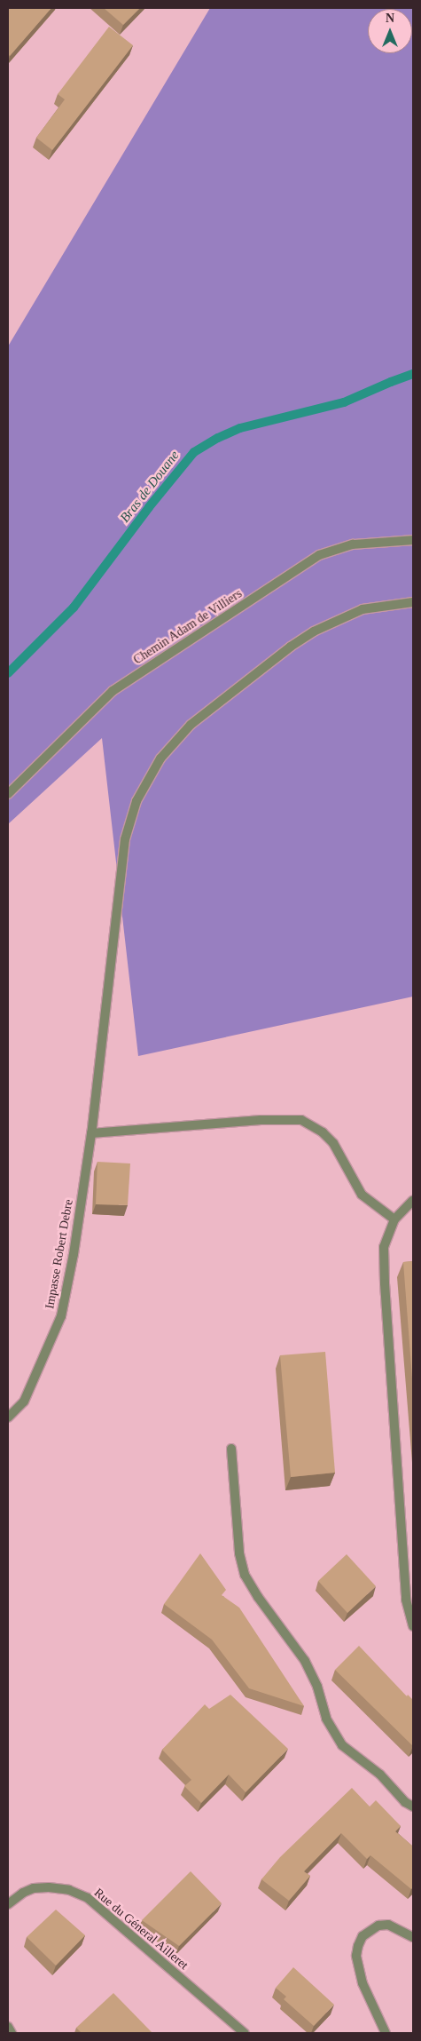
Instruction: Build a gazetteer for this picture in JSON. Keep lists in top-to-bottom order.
{
  "streets": {
    "street": ["Chemin Adam de Villiers", "Impasse Robert Debre", "Rue du Géneral Ailleret"]
  },
  "water": ["Bras de Douane"],
  "north": "top"
}
